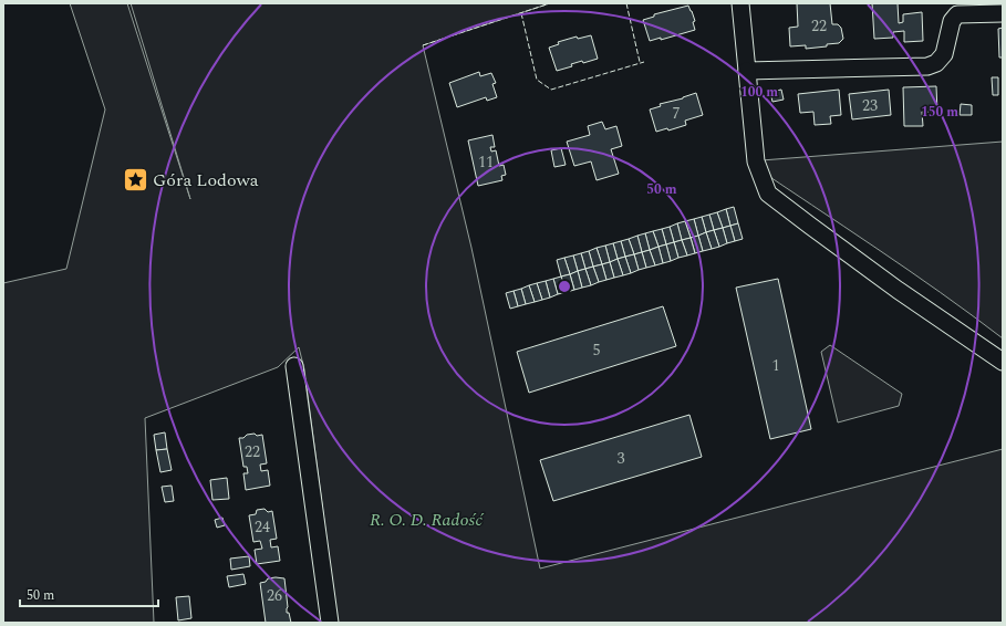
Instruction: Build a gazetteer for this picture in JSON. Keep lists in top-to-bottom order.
{
  "parks": ["R. O. D. Radość"],
  "places": {
    "place": ["Góra Lodowa"]
  },
  "house_numbers": [
    "22",
    "23",
    "7",
    "11",
    "5",
    "1",
    "22",
    "3",
    "24",
    "26"
  ],
  "scale_bar": "50 m",
  "rings": ["100 m", "150 m", "50 m"]
}
